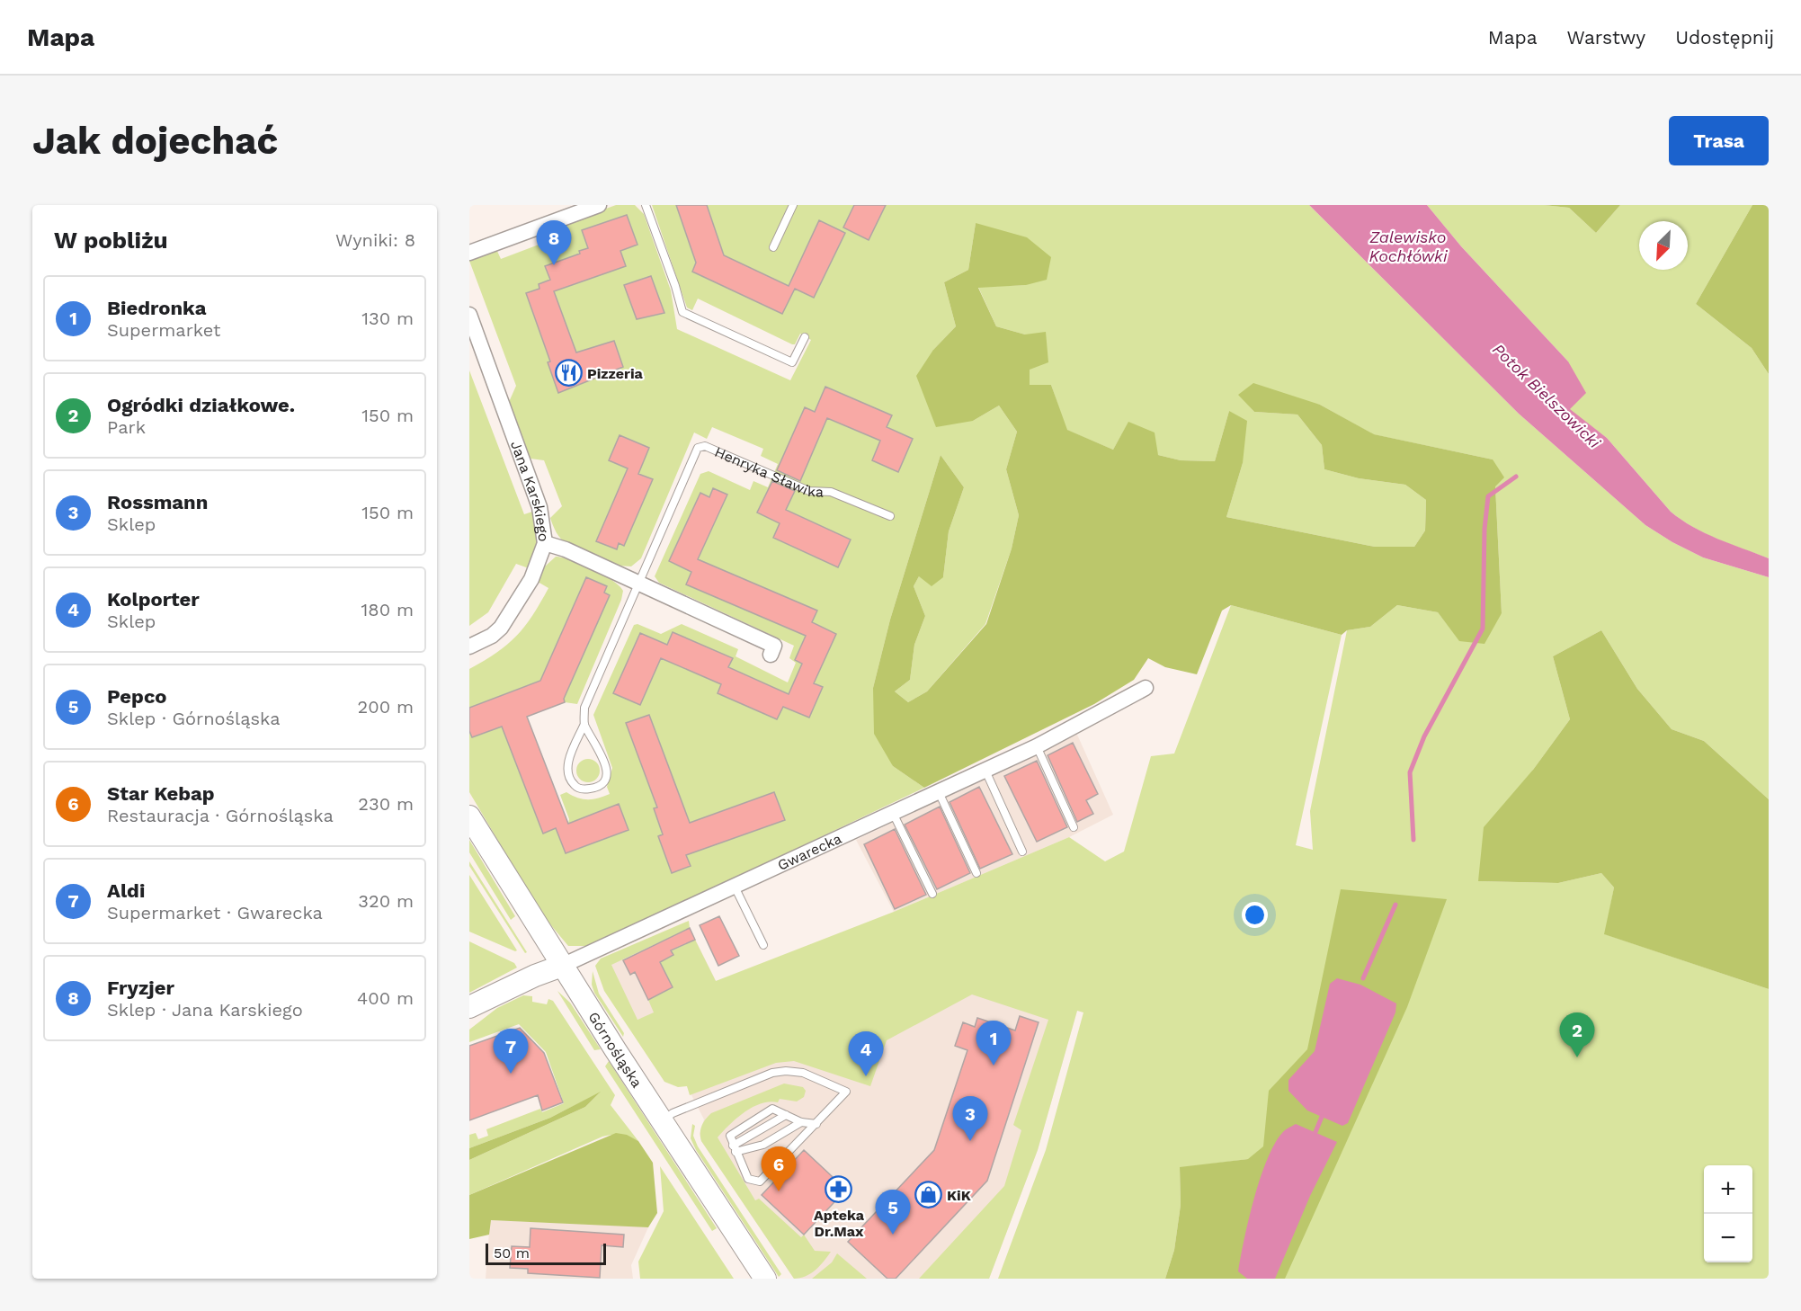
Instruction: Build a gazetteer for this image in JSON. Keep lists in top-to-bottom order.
{
  "streets": {
    "street": ["Jana Karskiego", "Gwarecka", "Górnośląska"],
    "lane": ["Henryka Sławika"]
  },
  "crossings": [
    ["Gwarecka", "Górnośląska"]
  ],
  "water": ["Zalewisko Kochłówki", "Potok Bielszowicki"],
  "places": {
    "restaurant": ["Pizzeria"],
    "pharmacy": ["Apteka Dr.Max"],
    "shop": ["KiK"]
  },
  "scale_bar": "50 m",
  "north": "bottom left",
  "page": {
    "header": "Mapa",
    "nav": ["Mapa", "Warstwy", "Udostępnij"],
    "buttons": "Trasa",
    "title": "Jak dojechać",
    "heading": ["W pobliżu", "Wyniki: 8"],
    "pins": [
      "8",
      "2",
      "1",
      "7",
      "4",
      "3",
      "6",
      "5"
    ],
    "list": [
      {
        "mark": "1",
        "name": "Biedronka",
        "note": "Supermarket",
        "value": "130 m"
      },
      {
        "mark": "2",
        "name": "Ogródki działkowe.",
        "note": "Park",
        "value": "150 m"
      },
      {
        "mark": "3",
        "name": "Rossmann",
        "note": "Sklep",
        "value": "150 m"
      },
      {
        "mark": "4",
        "name": "Kolporter",
        "note": "Sklep",
        "value": "180 m"
      },
      {
        "mark": "5",
        "name": "Pepco",
        "note": "Sklep · Górnośląska",
        "value": "200 m"
      },
      {
        "mark": "6",
        "name": "Star Kebap",
        "note": "Restauracja · Górnośląska",
        "value": "230 m"
      },
      {
        "mark": "7",
        "name": "Aldi",
        "note": "Supermarket · Gwarecka",
        "value": "320 m"
      },
      {
        "mark": "8",
        "name": "Fryzjer",
        "note": "Sklep · Jana Karskiego",
        "value": "400 m"
      }
    ],
    "map_buttons": ["+", "−"],
    "scale": "50 m"
  }
}
